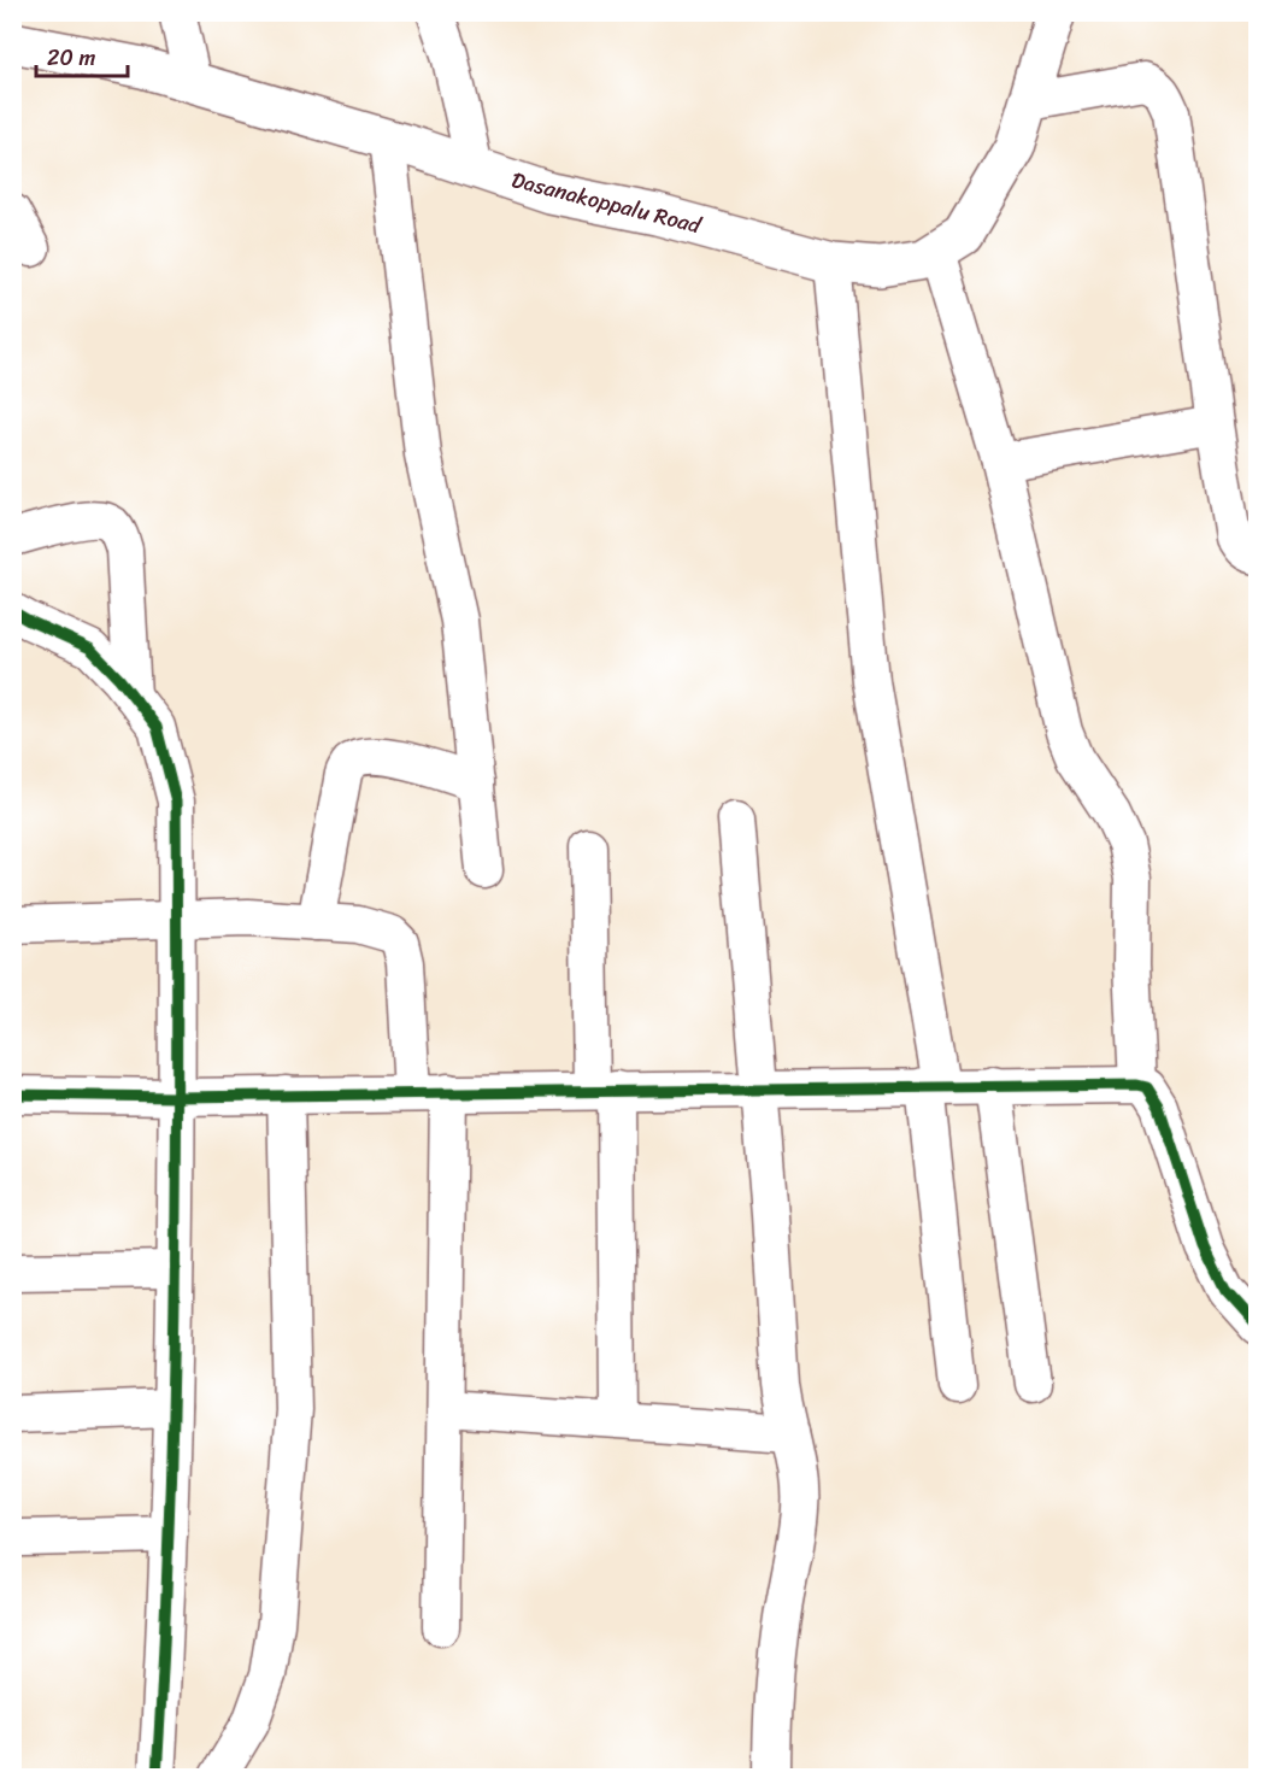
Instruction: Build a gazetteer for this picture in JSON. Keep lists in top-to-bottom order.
{
  "streets": {
    "street": ["Dasanakoppalu Road"]
  },
  "scale_bar": "20 m"
}
